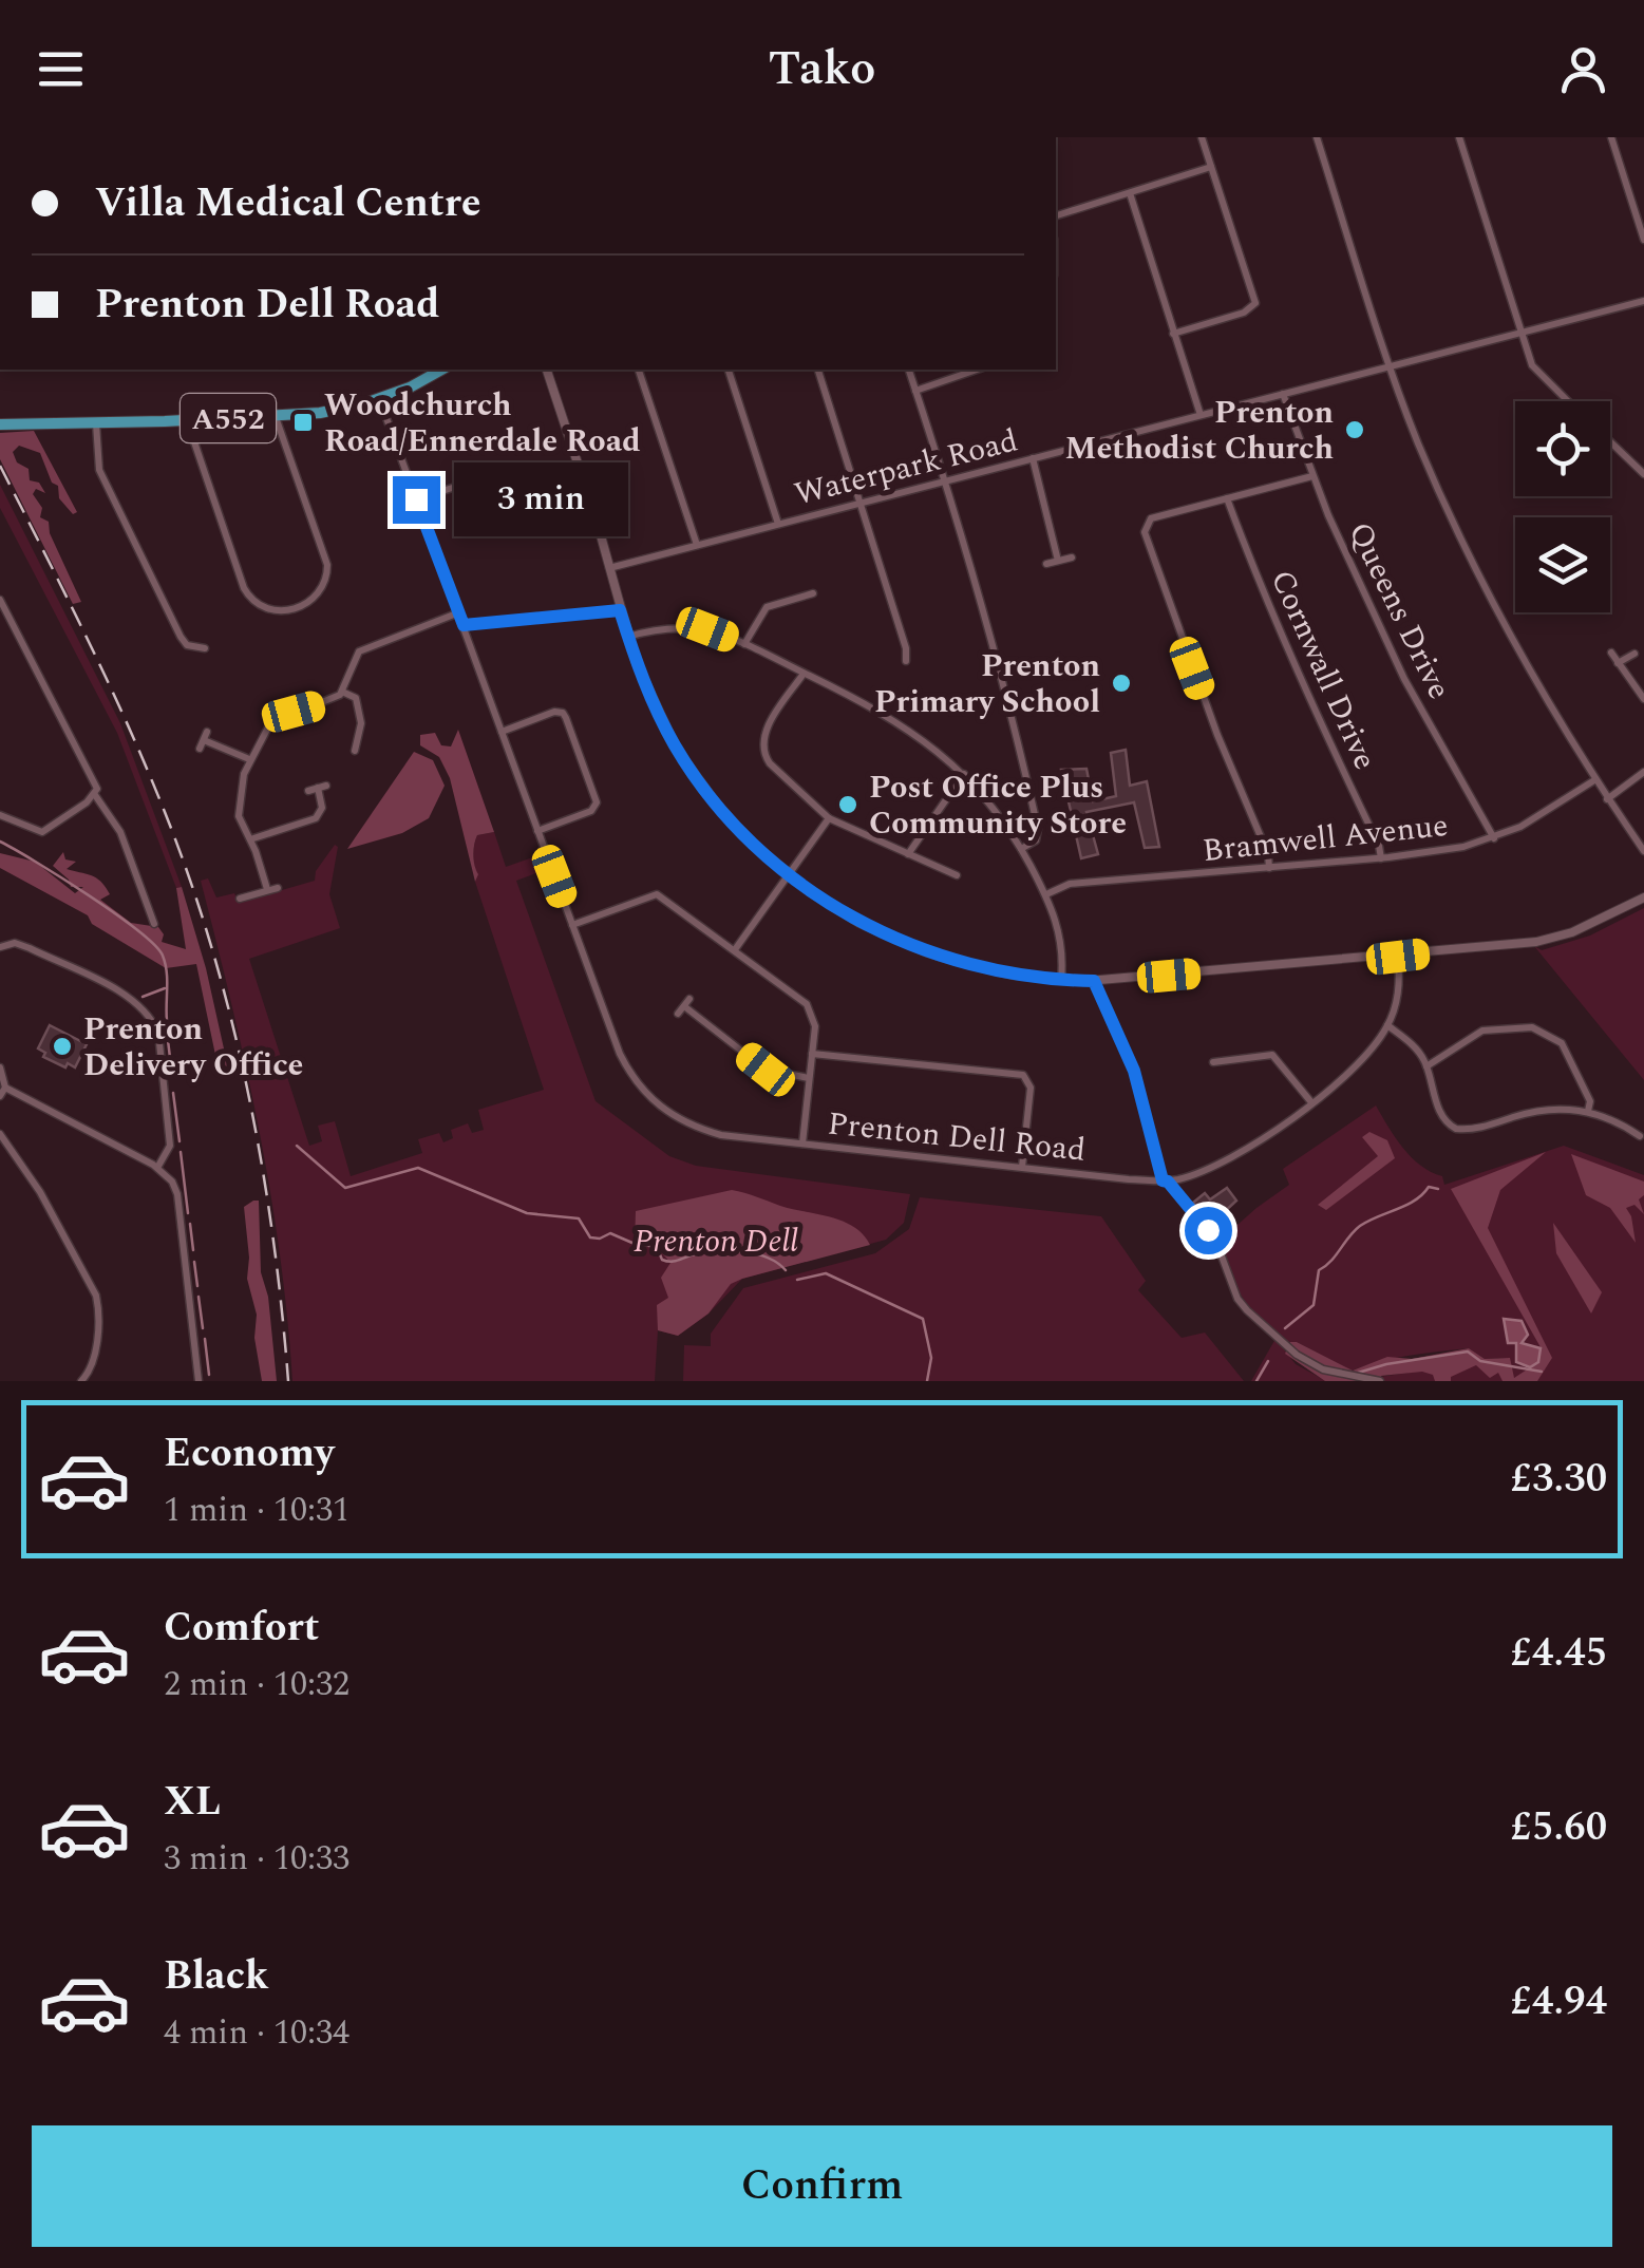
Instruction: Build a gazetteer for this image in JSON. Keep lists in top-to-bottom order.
{
  "streets": {
    "highway": ["A552"],
    "street": [
      "Waterpark Road",
      "Queens Drive",
      "Cornwall Drive",
      "Bramwell Avenue",
      "Prenton Dell Road"
    ]
  },
  "crossings": [
    ["A552", "Prenton Dell Road"],
    ["Waterpark Road", "Queens Drive"],
    ["Queens Drive", "Bramwell Avenue"],
    ["Cornwall Drive", "Bramwell Avenue"]
  ],
  "parks": ["Prenton Dell"],
  "places": {
    "transit": ["Woodchurch Road/Ennerdale Road"],
    "other": [
      "Prenton Methodist Church",
      "Prenton Primary School",
      "Post Office Plus Community Store",
      "Prenton Delivery Office"
    ]
  },
  "page": {
    "header": "Tako",
    "banner": ["Villa Medical Centre", "Prenton Dell Road"],
    "bubble": "3 min",
    "list": [
      {
        "name": "Economy",
        "note": "1 min · 10:31",
        "value": "£3.30"
      },
      {
        "name": "Comfort",
        "note": "2 min · 10:32",
        "value": "£4.45"
      },
      {
        "name": "XL",
        "note": "3 min · 10:33",
        "value": "£5.60"
      },
      {
        "name": "Black",
        "note": "4 min · 10:34",
        "value": "£4.94"
      }
    ],
    "buttons": "Confirm"
  }
}
